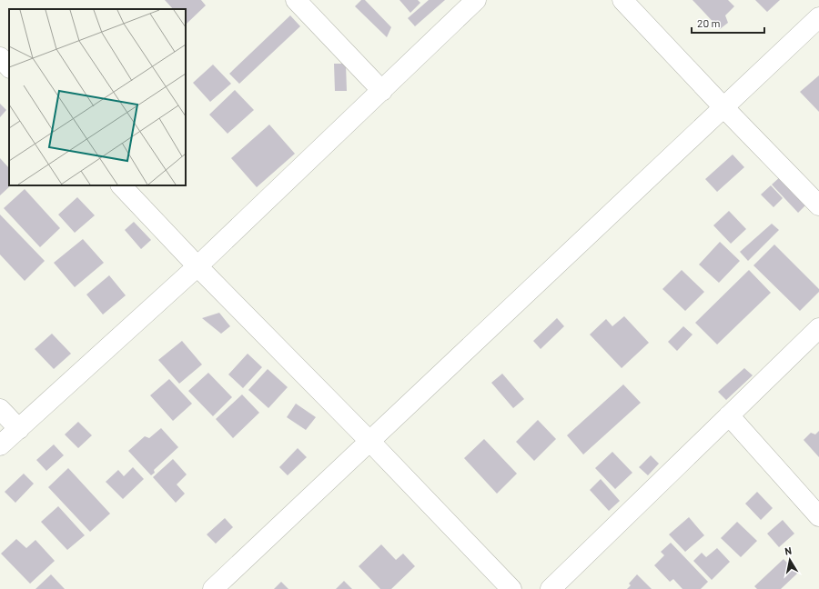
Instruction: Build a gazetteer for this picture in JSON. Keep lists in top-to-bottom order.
{
  "scale_bar": "20 m",
  "north": "top"
}
